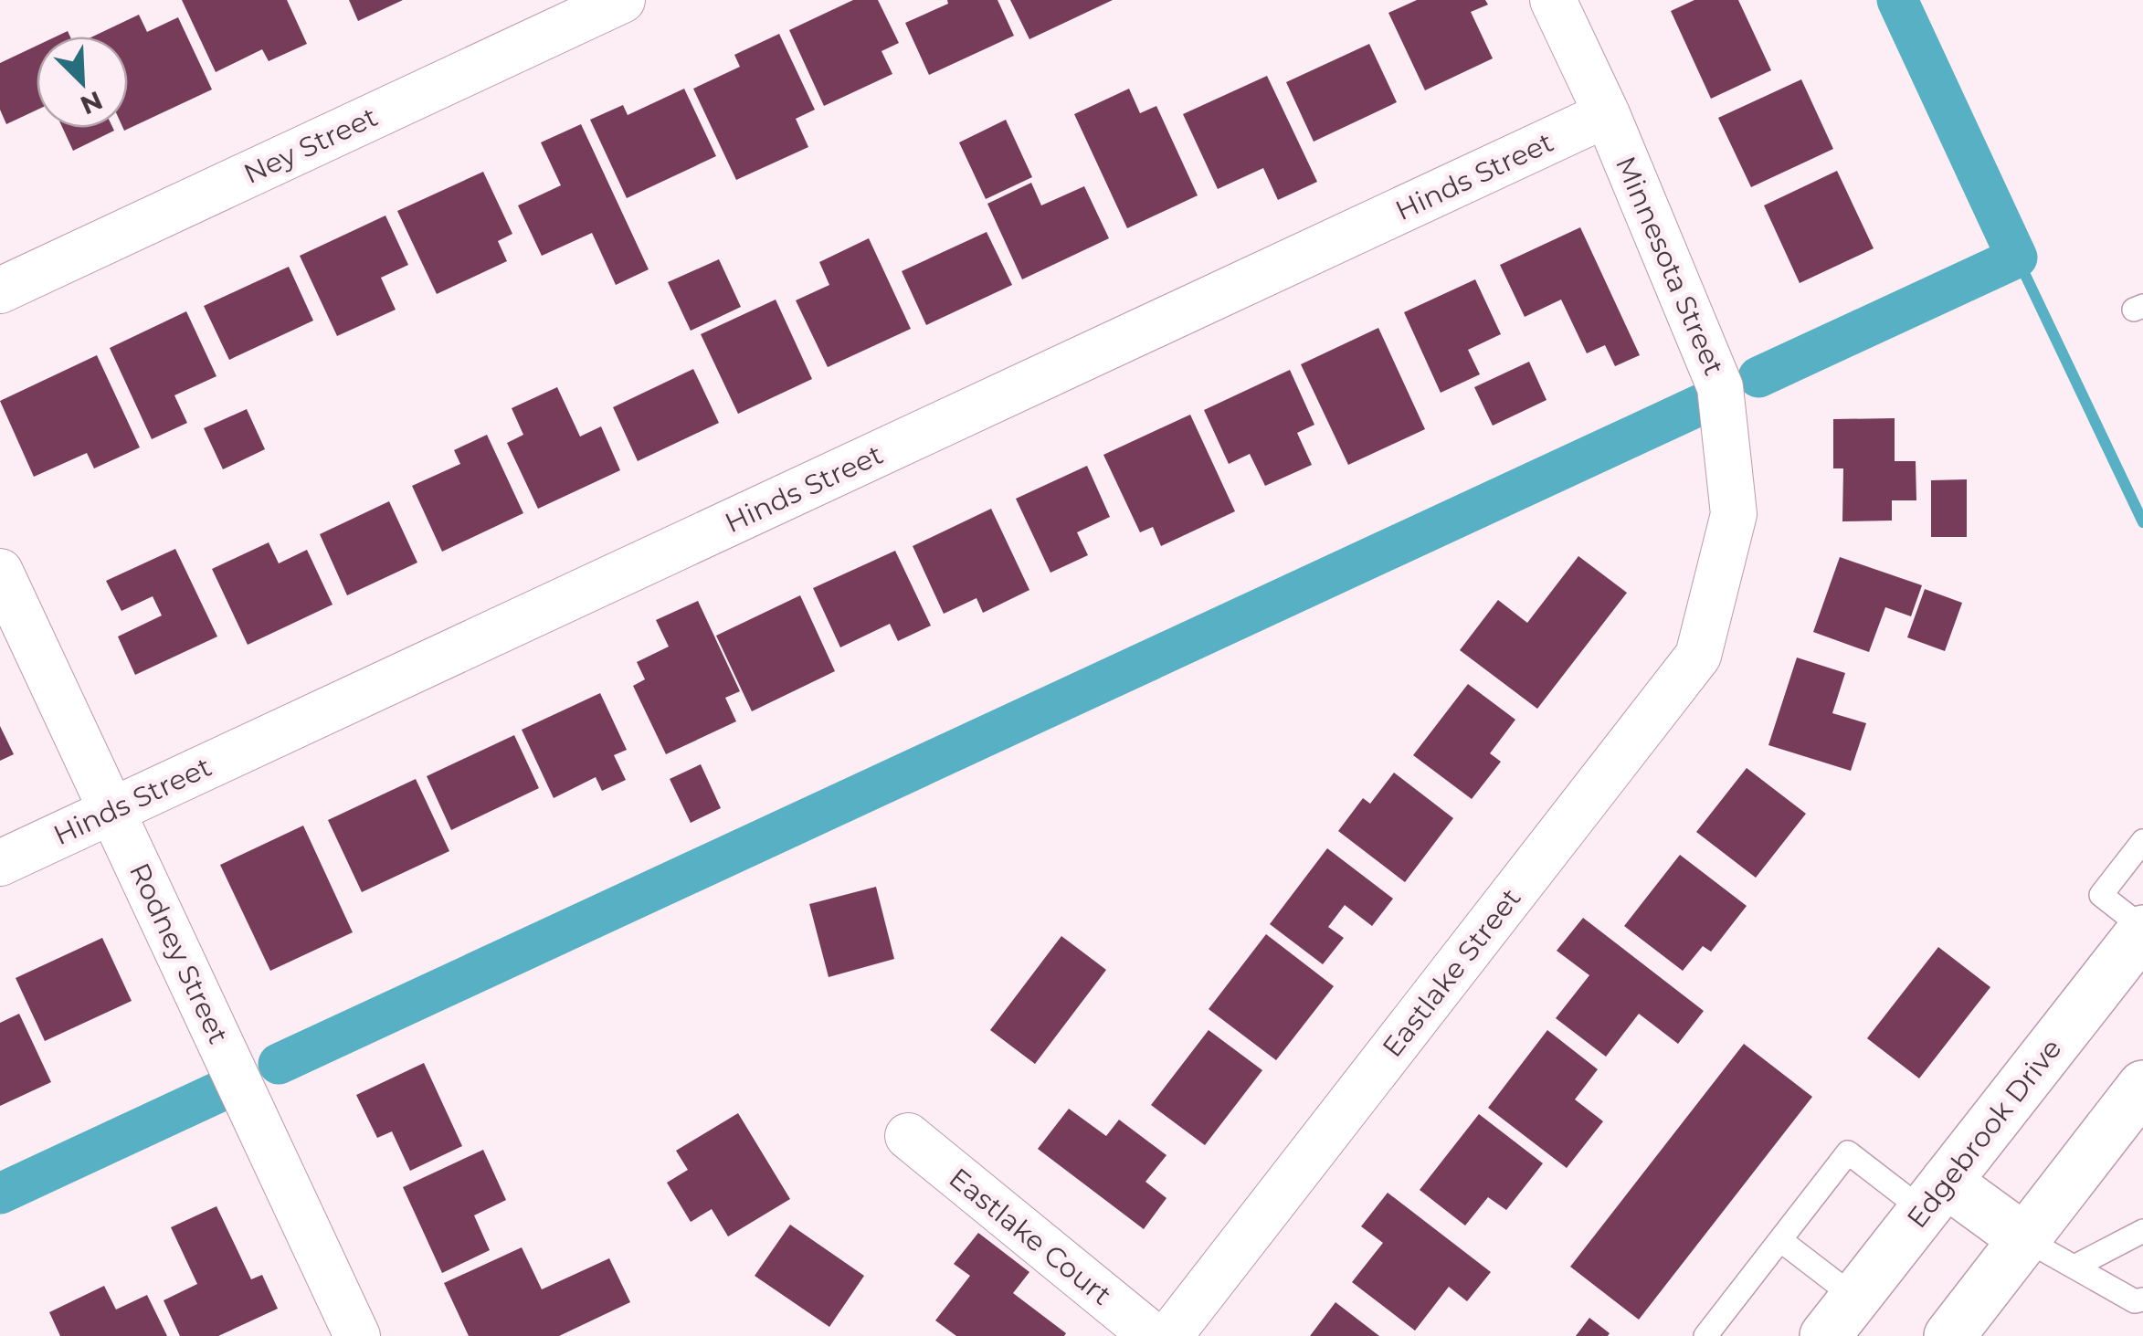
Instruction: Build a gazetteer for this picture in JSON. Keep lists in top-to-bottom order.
{
  "streets": {
    "main road": ["Edgebrook Drive"],
    "street": [
      "Ney Street",
      "Hinds Street",
      "Minnesota Street",
      "Rodney Street",
      "Eastlake Street",
      "Eastlake Court"
    ]
  },
  "crossings": [
    ["Hinds Street", "Minnesota Street"],
    ["Hinds Street", "Rodney Street"],
    ["Minnesota Street", "Eastlake Street"]
  ],
  "north": "bottom right"
}
